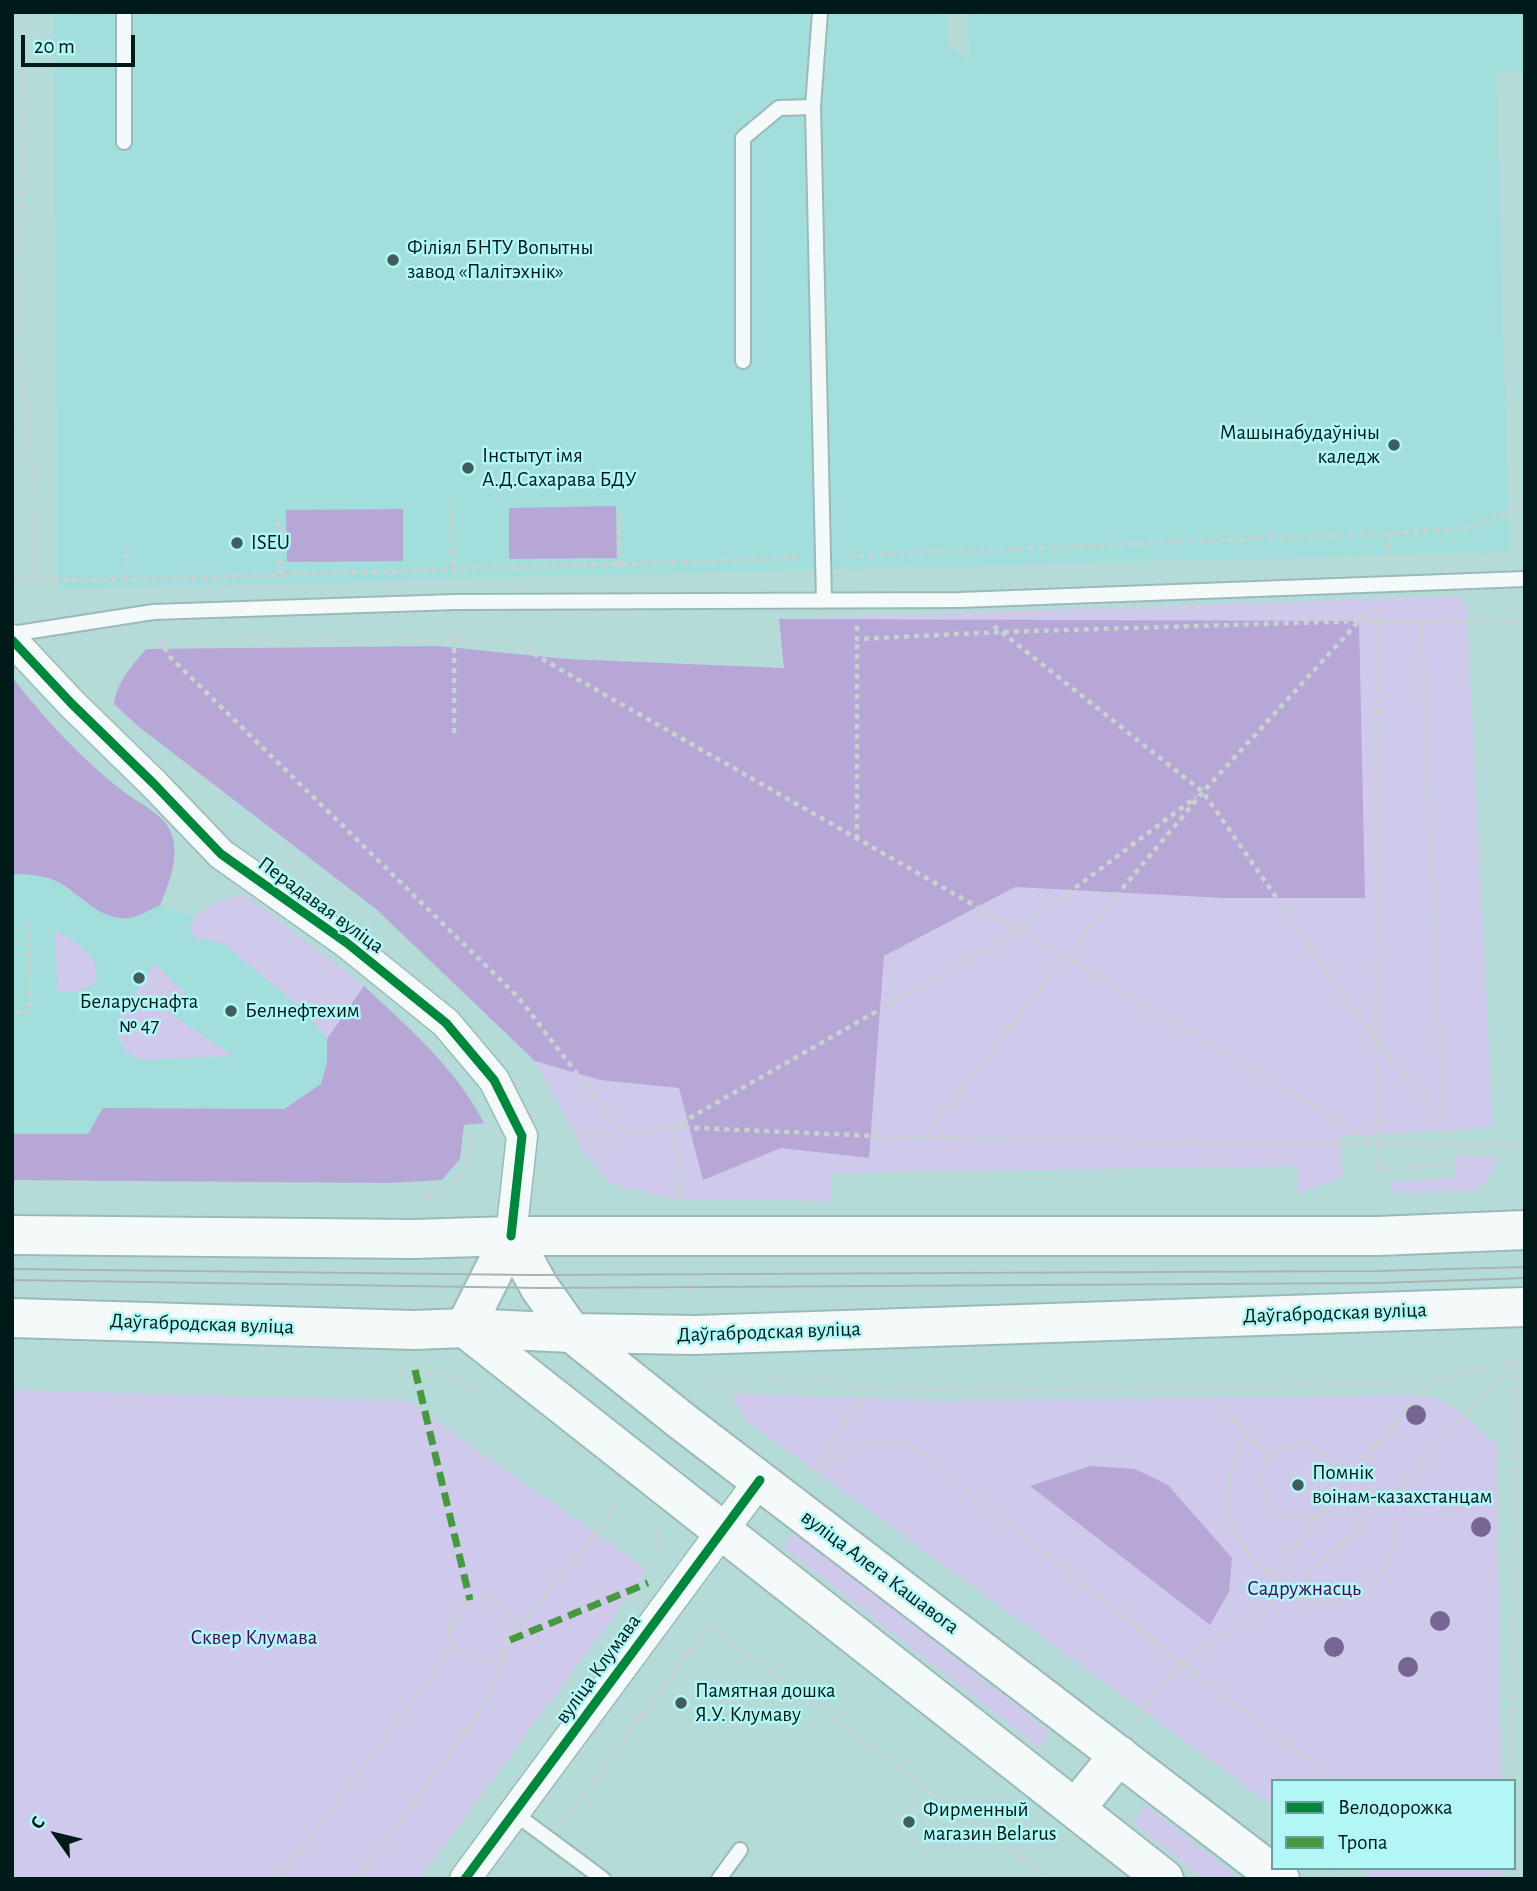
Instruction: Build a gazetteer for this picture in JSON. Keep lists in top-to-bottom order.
{
  "streets": {
    "main road": ["Перадавая вуліца", "Даўгабродская вуліца", "вуліца Алега Кашавога"],
    "street": ["вуліца Клумава"]
  },
  "crossings": [
    ["Перадавая вуліца", "Даўгабродская вуліца"],
    ["Перадавая вуліца", "вуліца Алега Кашавога"],
    ["Даўгабродская вуліца", "вуліца Алега Кашавога"],
    ["вуліца Алега Кашавога", "вуліца Клумава"]
  ],
  "parks": ["Садружнасць", "Сквер Клумава"],
  "places": [
    "Філіял БНТУ Вопытны завод «Палітэхнік»",
    "Машынабудаўнічы каледж",
    "Інстытут імя А.Д.Сахарава БДУ",
    "ISEU",
    "Беларуснафта № 47",
    "Белнефтехим",
    "Помнік воінам-казахстанцам",
    "Памятная дошка Я.У. Клумаву",
    "Фирменный магазин Belarus"
  ],
  "legend": ["Велодорожка", "Тропа"],
  "scale_bar": "20 m",
  "north": "top left"
}
